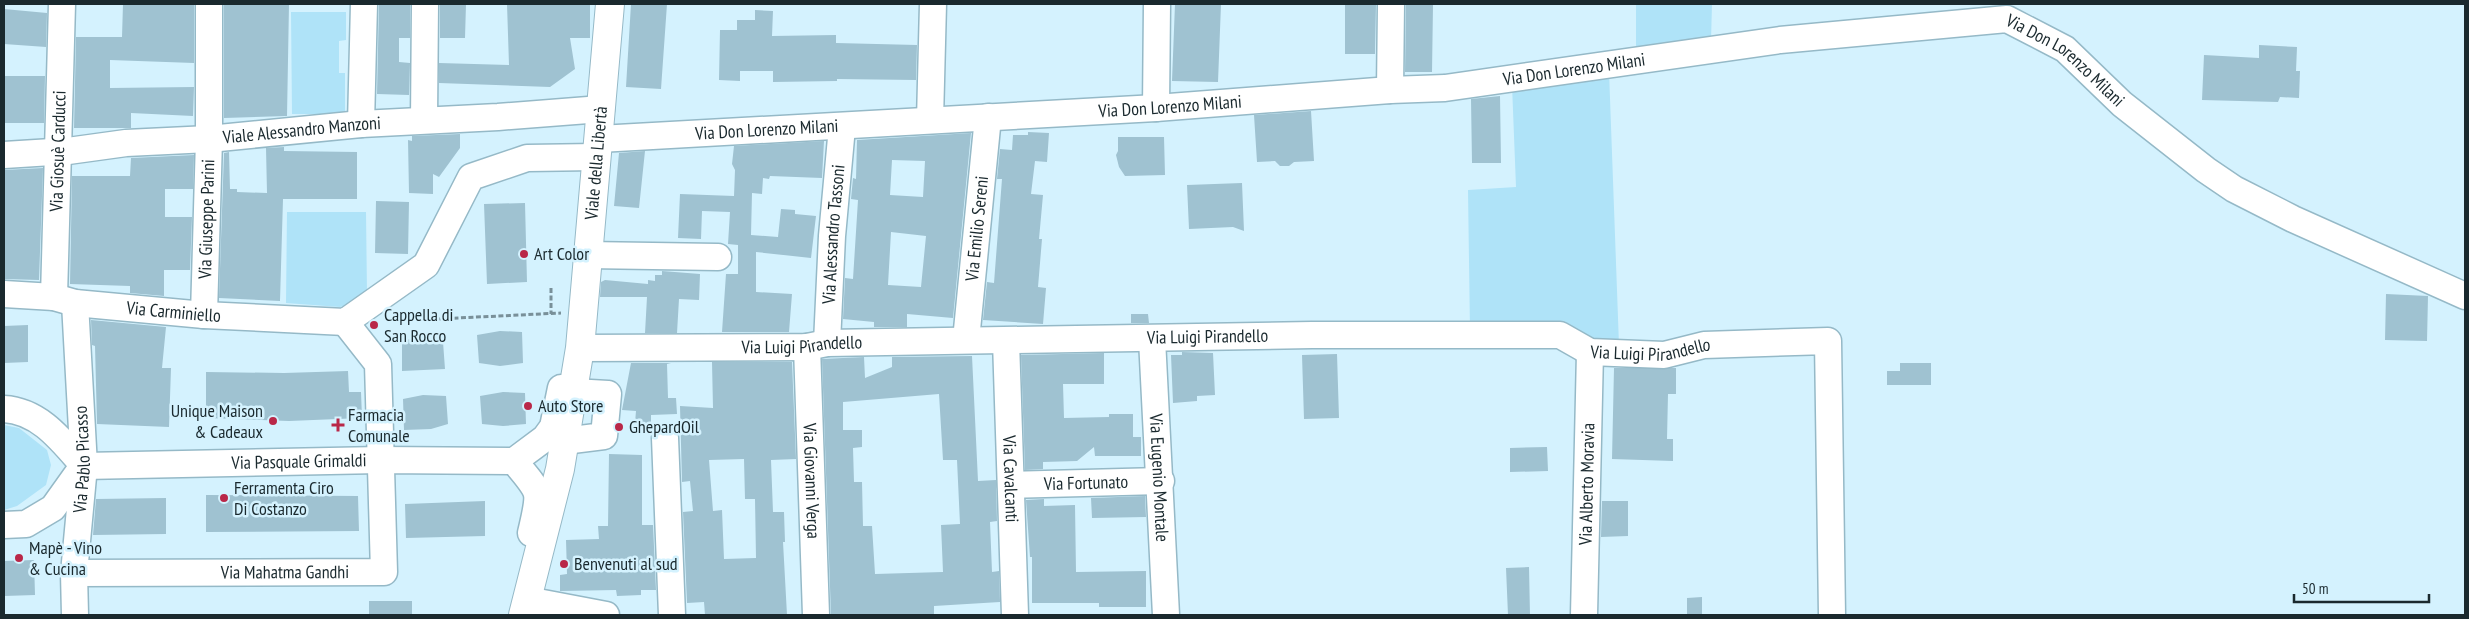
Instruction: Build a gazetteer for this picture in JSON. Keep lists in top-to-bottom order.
{
  "streets": {
    "main road": ["Viale della Libertà"],
    "street": [
      "Via Don Lorenzo Milani",
      "Viale Alessandro Manzoni",
      "Via Giosuè Carducci",
      "Via Giuseppe Parini",
      "Via Emilio Sereni",
      "Via Alessandro Tassoni",
      "Via Carminiello",
      "Via Luigi Pirandello",
      "Via Pablo Picasso",
      "Via Pasquale Grimaldi",
      "Via Eugenio Montale",
      "Via Cavalcanti",
      "Via Giovanni Verga",
      "Via Fortunato",
      "Via Alberto Moravia",
      "Via Mahatma Gandhi"
    ]
  },
  "crossings": [
    ["Via Don Lorenzo Milani", "Viale della Libertà"],
    ["Via Don Lorenzo Milani", "Via Emilio Sereni"],
    ["Via Don Lorenzo Milani", "Via Alessandro Tassoni"],
    ["Viale Alessandro Manzoni", "Via Giosuè Carducci"],
    ["Viale Alessandro Manzoni", "Viale della Libertà"],
    ["Viale Alessandro Manzoni", "Via Giuseppe Parini"],
    ["Via Giosuè Carducci", "Via Carminiello"],
    ["Via Giosuè Carducci", "Via Pablo Picasso"],
    ["Viale della Libertà", "Via Luigi Pirandello"],
    ["Via Giuseppe Parini", "Via Carminiello"],
    ["Via Emilio Sereni", "Via Luigi Pirandello"],
    ["Via Alessandro Tassoni", "Via Luigi Pirandello"],
    ["Via Alessandro Tassoni", "Via Giovanni Verga"],
    ["Via Carminiello", "Via Pablo Picasso"],
    ["Via Luigi Pirandello", "Via Eugenio Montale"],
    ["Via Luigi Pirandello", "Via Cavalcanti"],
    ["Via Luigi Pirandello", "Via Giovanni Verga"],
    ["Via Luigi Pirandello", "Via Alberto Moravia"],
    ["Via Pablo Picasso", "Via Pasquale Grimaldi"],
    ["Via Pablo Picasso", "Via Mahatma Gandhi"],
    ["Via Pasquale Grimaldi", "Via Mahatma Gandhi"],
    ["Via Eugenio Montale", "Via Fortunato"],
    ["Via Cavalcanti", "Via Fortunato"]
  ],
  "places": {
    "other": [
      "Art Color",
      "Cappella di San Rocco",
      "Auto Store",
      "Unique Maison & Cadeaux",
      "GhepardOil",
      "Ferramenta Ciro Di Costanzo",
      "Mapè - Vino & Cucina",
      "Benvenuti al sud"
    ],
    "health": ["Farmacia Comunale"]
  },
  "scale_bar": "50 m"
}
